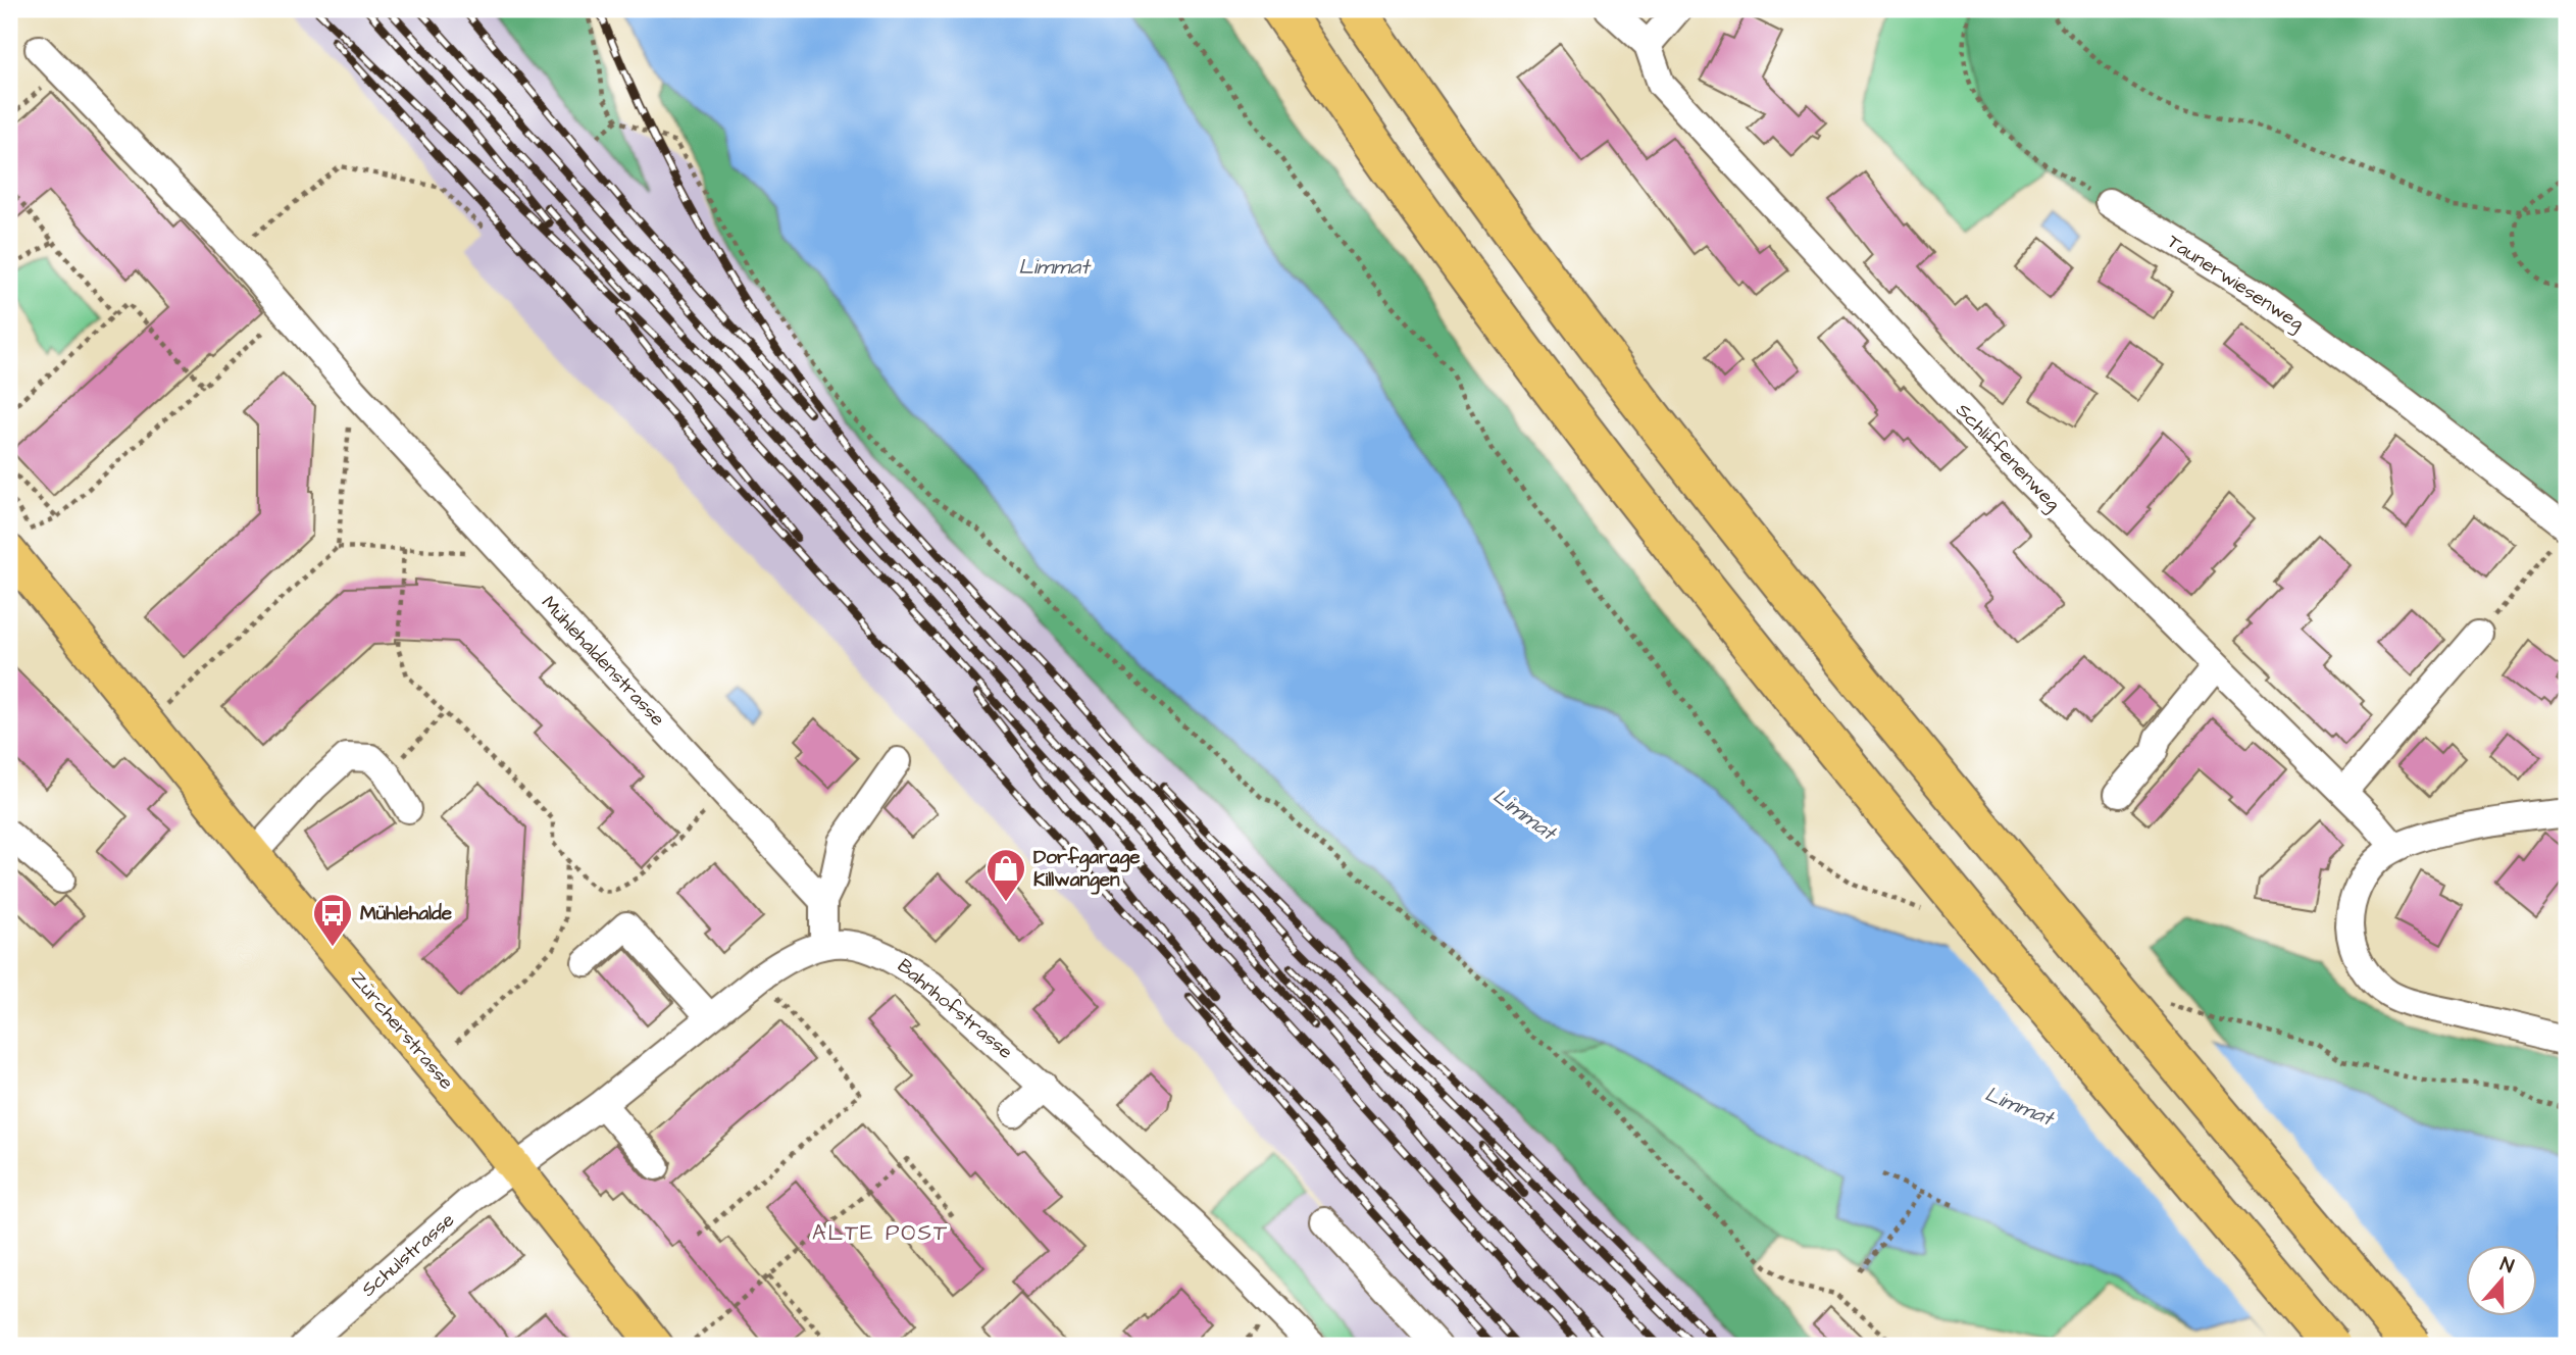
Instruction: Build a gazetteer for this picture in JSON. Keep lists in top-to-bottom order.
{
  "streets": {
    "main road": ["Zürcherstrasse"],
    "street": [
      "Taunerwiesenweg",
      "Schliffenenweg",
      "Mühlehaldenstrasse",
      "Bahnhofstrasse",
      "Schulstrasse"
    ]
  },
  "crossings": [
    ["Bahnhofstrasse", "Zürcherstrasse"],
    ["Bahnhofstrasse", "Schulstrasse"],
    ["Zürcherstrasse", "Schulstrasse"]
  ],
  "districts": ["ALTE POST"],
  "water": ["Limmat"],
  "places": {
    "shop": ["Dorfgarage Killwangen"],
    "bus stop": ["Mühlehalde"]
  },
  "north": "top"
}
